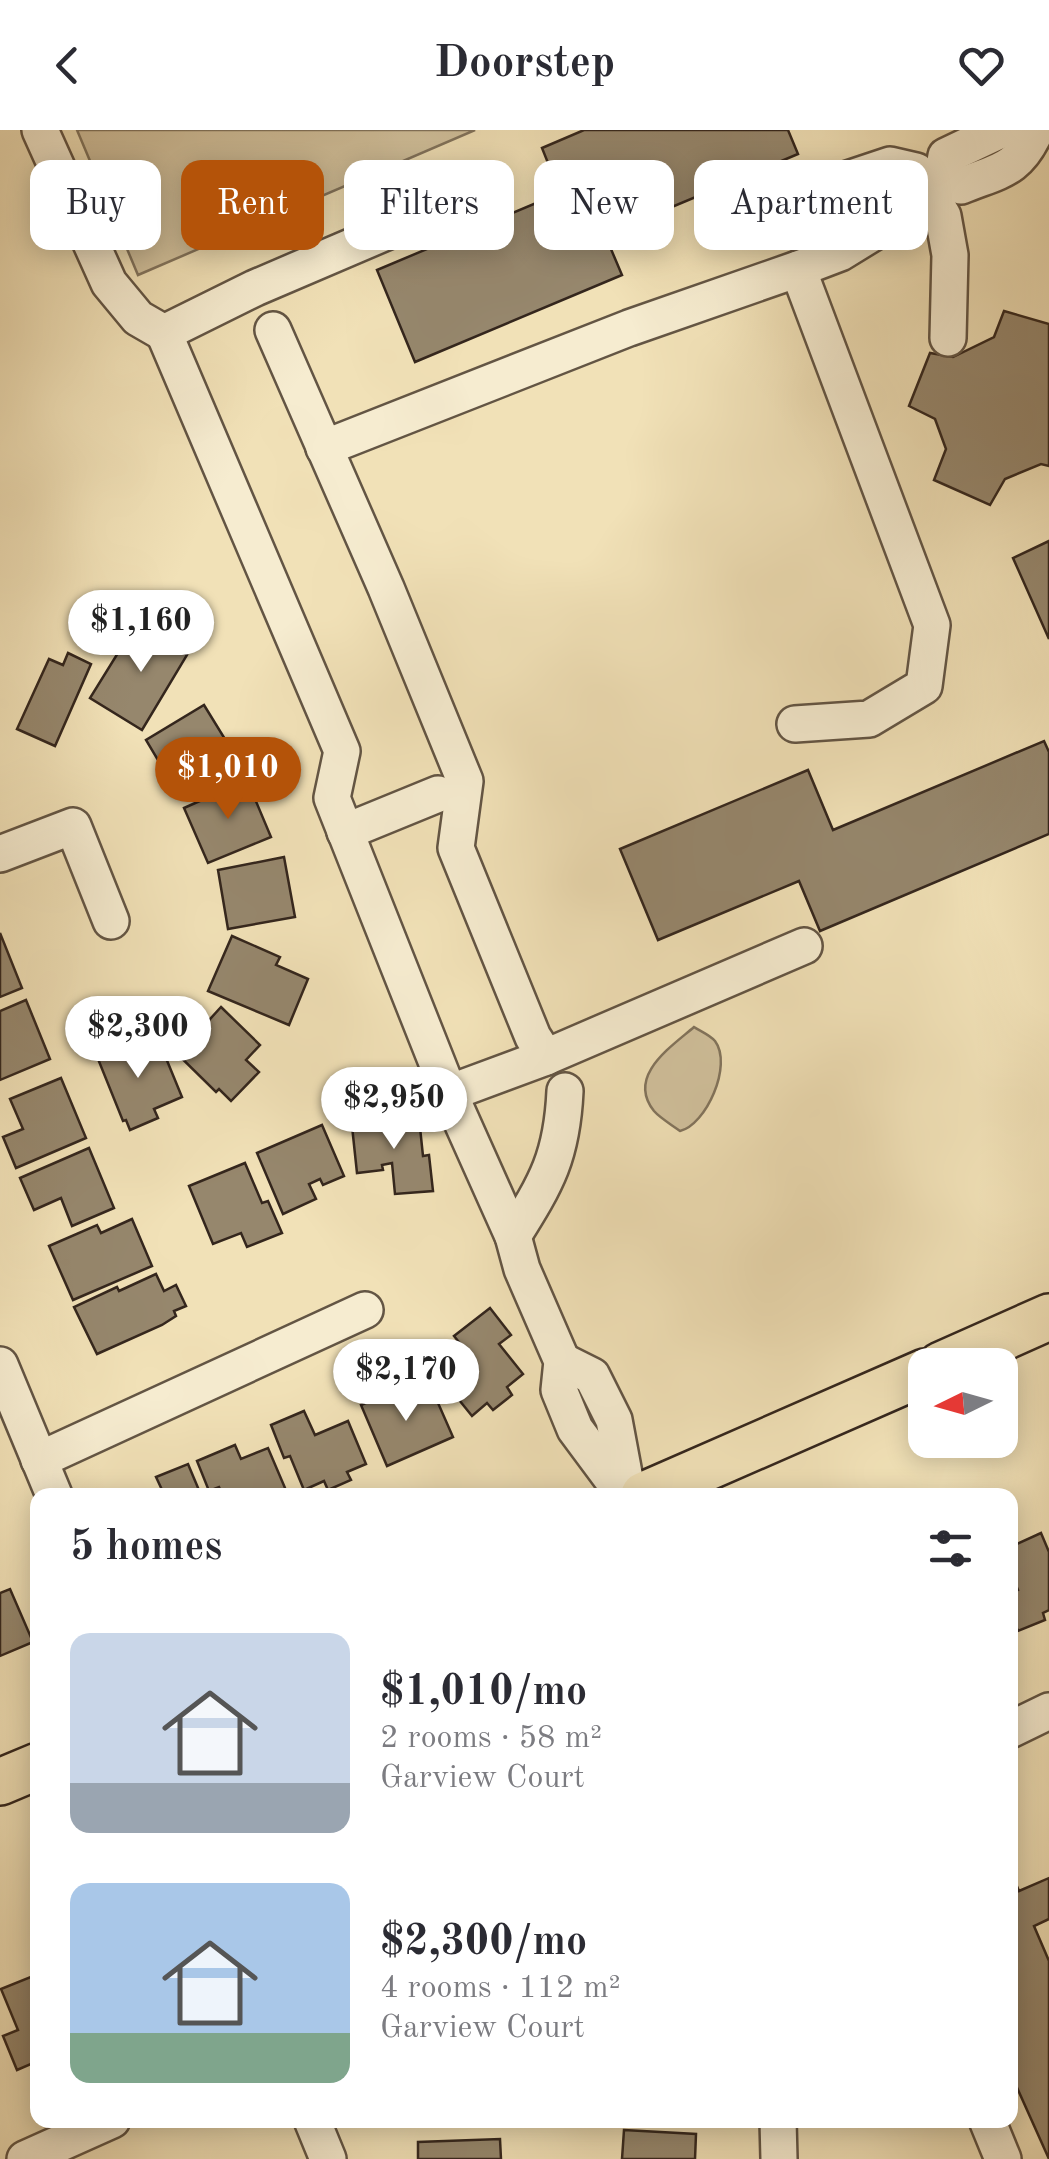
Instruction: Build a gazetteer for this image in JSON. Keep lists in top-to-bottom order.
{
  "north": "left",
  "page": {
    "header": "Doorstep",
    "chip": [
      "Buy",
      "Rent",
      "Filters",
      "New",
      "Apartment"
    ],
    "price": [
      "$1,160",
      "$1,010",
      "$2,300",
      "$2,950",
      "$2,170"
    ],
    "heading": "5 homes",
    "list": [
      {
        "name": "$1,010/mo",
        "note": "2 rooms · 58 m² · Garview Court"
      },
      {
        "name": "$2,300/mo",
        "note": "4 rooms · 112 m² · Garview Court"
      }
    ]
  }
}
